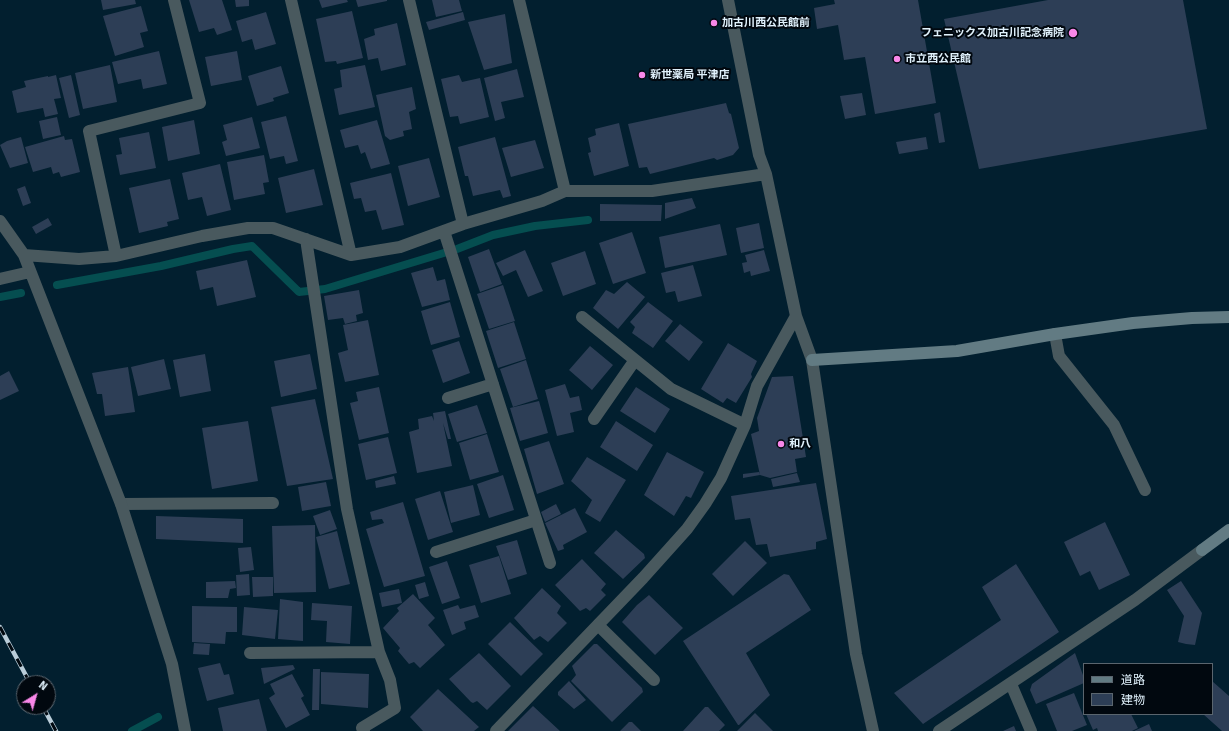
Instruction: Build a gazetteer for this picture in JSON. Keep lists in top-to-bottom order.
{
  "places": [
    "加古川西公民館前",
    "フェニックス加古川記念病院",
    "市立西公民館",
    "新世薬局 平津店",
    "和八"
  ],
  "legend": ["道路", "建物"],
  "north": "top right"
}
